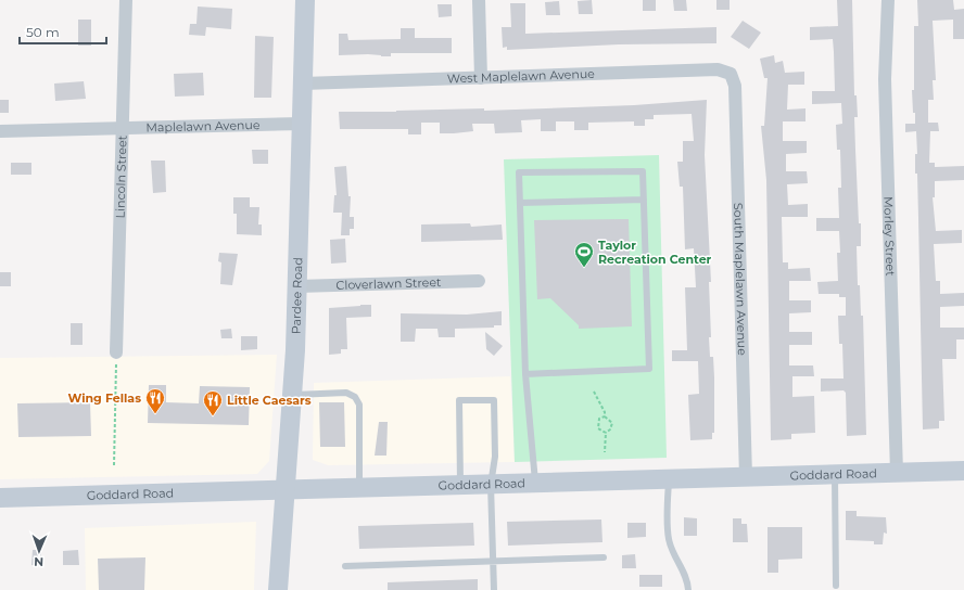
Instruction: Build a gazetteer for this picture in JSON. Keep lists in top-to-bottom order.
{
  "streets": {
    "main road": ["Pardee Road", "Goddard Road"],
    "street": [
      "West Maplelawn Avenue",
      "Maplelawn Avenue",
      "Lincoln Street",
      "Morley Street",
      "South Maplelawn Avenue",
      "Cloverlawn Street"
    ]
  },
  "crossings": [
    ["West Maplelawn Avenue", "South Maplelawn Avenue"],
    ["West Maplelawn Avenue", "Pardee Road"],
    ["Maplelawn Avenue", "Lincoln Street"],
    ["Maplelawn Avenue", "Pardee Road"],
    ["Morley Street", "Goddard Road"],
    ["South Maplelawn Avenue", "Goddard Road"],
    ["Cloverlawn Street", "Pardee Road"],
    ["Pardee Road", "Goddard Road"]
  ],
  "places": {
    "sports": ["Taylor Recreation Center"],
    "restaurant": ["Wing Fellas", "Little Caesars"]
  },
  "scale_bar": "50 m",
  "north": "bottom"
}
